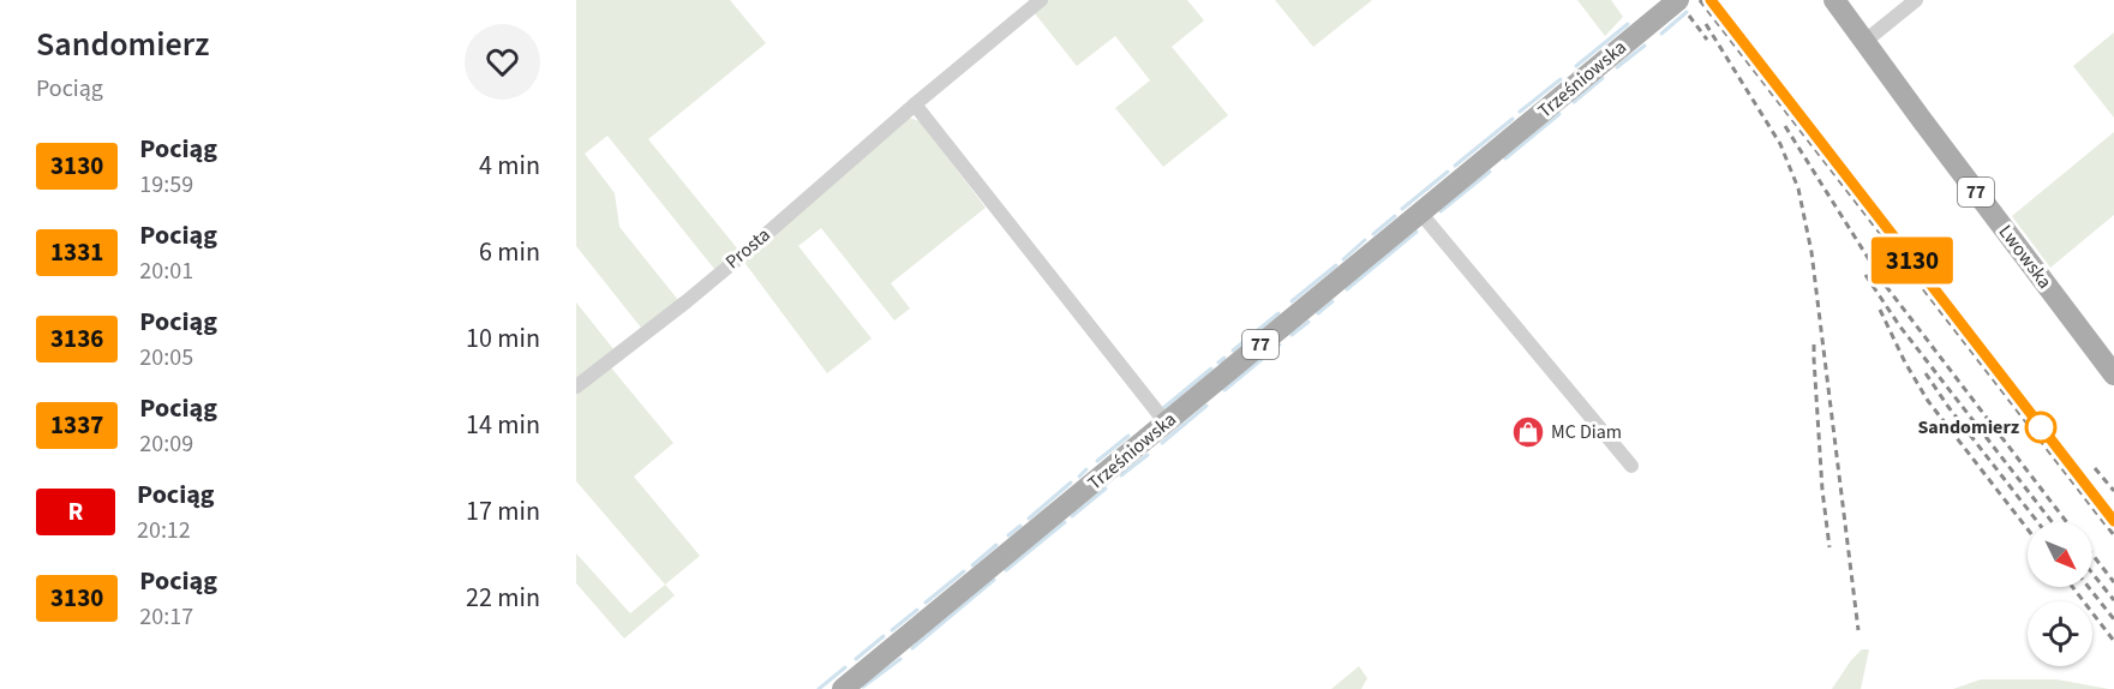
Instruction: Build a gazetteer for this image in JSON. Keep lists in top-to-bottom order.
{
  "streets": {
    "main road": ["Trześniowska", "77", "Lwowska"],
    "street": ["Prosta"]
  },
  "places": {
    "other": ["Sandomierz"],
    "shop": ["MC Diam"]
  },
  "north": "bottom right",
  "page": {
    "heading": ["Sandomierz", "Pociąg"],
    "on_map": "3130",
    "list": [
      {
        "mark": "3130",
        "name": "Pociąg",
        "note": "19:59",
        "value": "4 min"
      },
      {
        "mark": "1331",
        "name": "Pociąg",
        "note": "20:01",
        "value": "6 min"
      },
      {
        "mark": "3136",
        "name": "Pociąg",
        "note": "20:05",
        "value": "10 min"
      },
      {
        "mark": "1337",
        "name": "Pociąg",
        "note": "20:09",
        "value": "14 min"
      },
      {
        "mark": "R",
        "name": "Pociąg",
        "note": "20:12",
        "value": "17 min"
      },
      {
        "mark": "3130",
        "name": "Pociąg",
        "note": "20:17",
        "value": "22 min"
      }
    ]
  }
}
